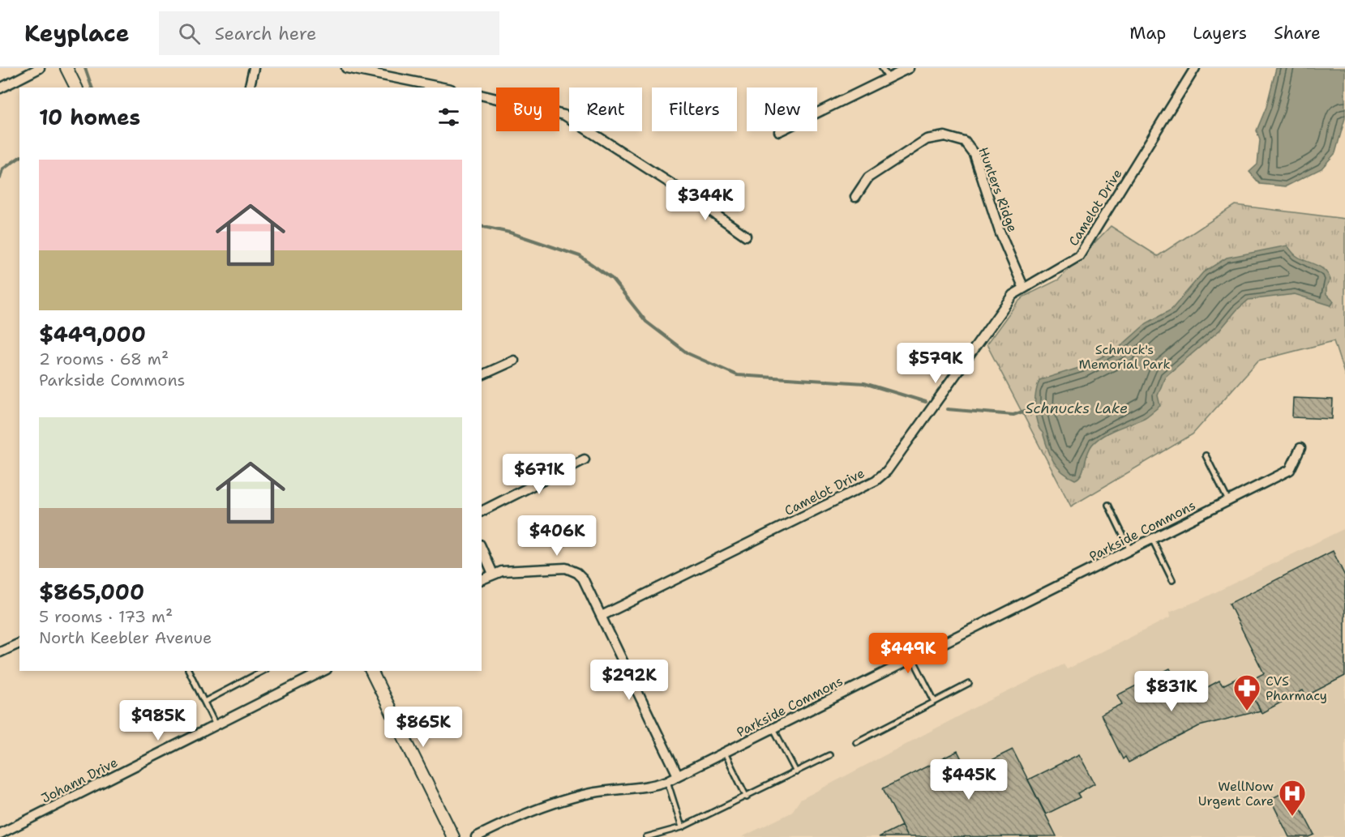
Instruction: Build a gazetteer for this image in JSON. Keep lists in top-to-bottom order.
{
  "streets": {
    "street": [
      "Hunters Ridge",
      "Camelot Drive",
      "Parkside Commons",
      "Johann Drive"
    ]
  },
  "crossings": [
    ["Hunters Ridge", "Camelot Drive"]
  ],
  "water": ["Schnucks Lake"],
  "parks": ["Schnuck's Memorial Park"],
  "places": {
    "pharmacy": ["CVS Pharmacy"],
    "hospital": ["WellNow Urgent Care"]
  },
  "page": {
    "header": "Keyplace",
    "search": "Search here",
    "nav": ["Map", "Layers", "Share"],
    "chip": [
      "Buy",
      "Rent",
      "Filters",
      "New"
    ],
    "heading": "10 homes",
    "list": [
      {
        "name": "$449,000",
        "note": "2 rooms · 68 m² · Parkside Commons"
      },
      {
        "name": "$865,000",
        "note": "5 rooms · 173 m² · North Keebler Avenue"
      }
    ],
    "price": [
      "$344K",
      "$579K",
      "$671K",
      "$406K",
      "$449K",
      "$292K",
      "$831K",
      "$985K",
      "$865K",
      "$445K"
    ]
  }
}
